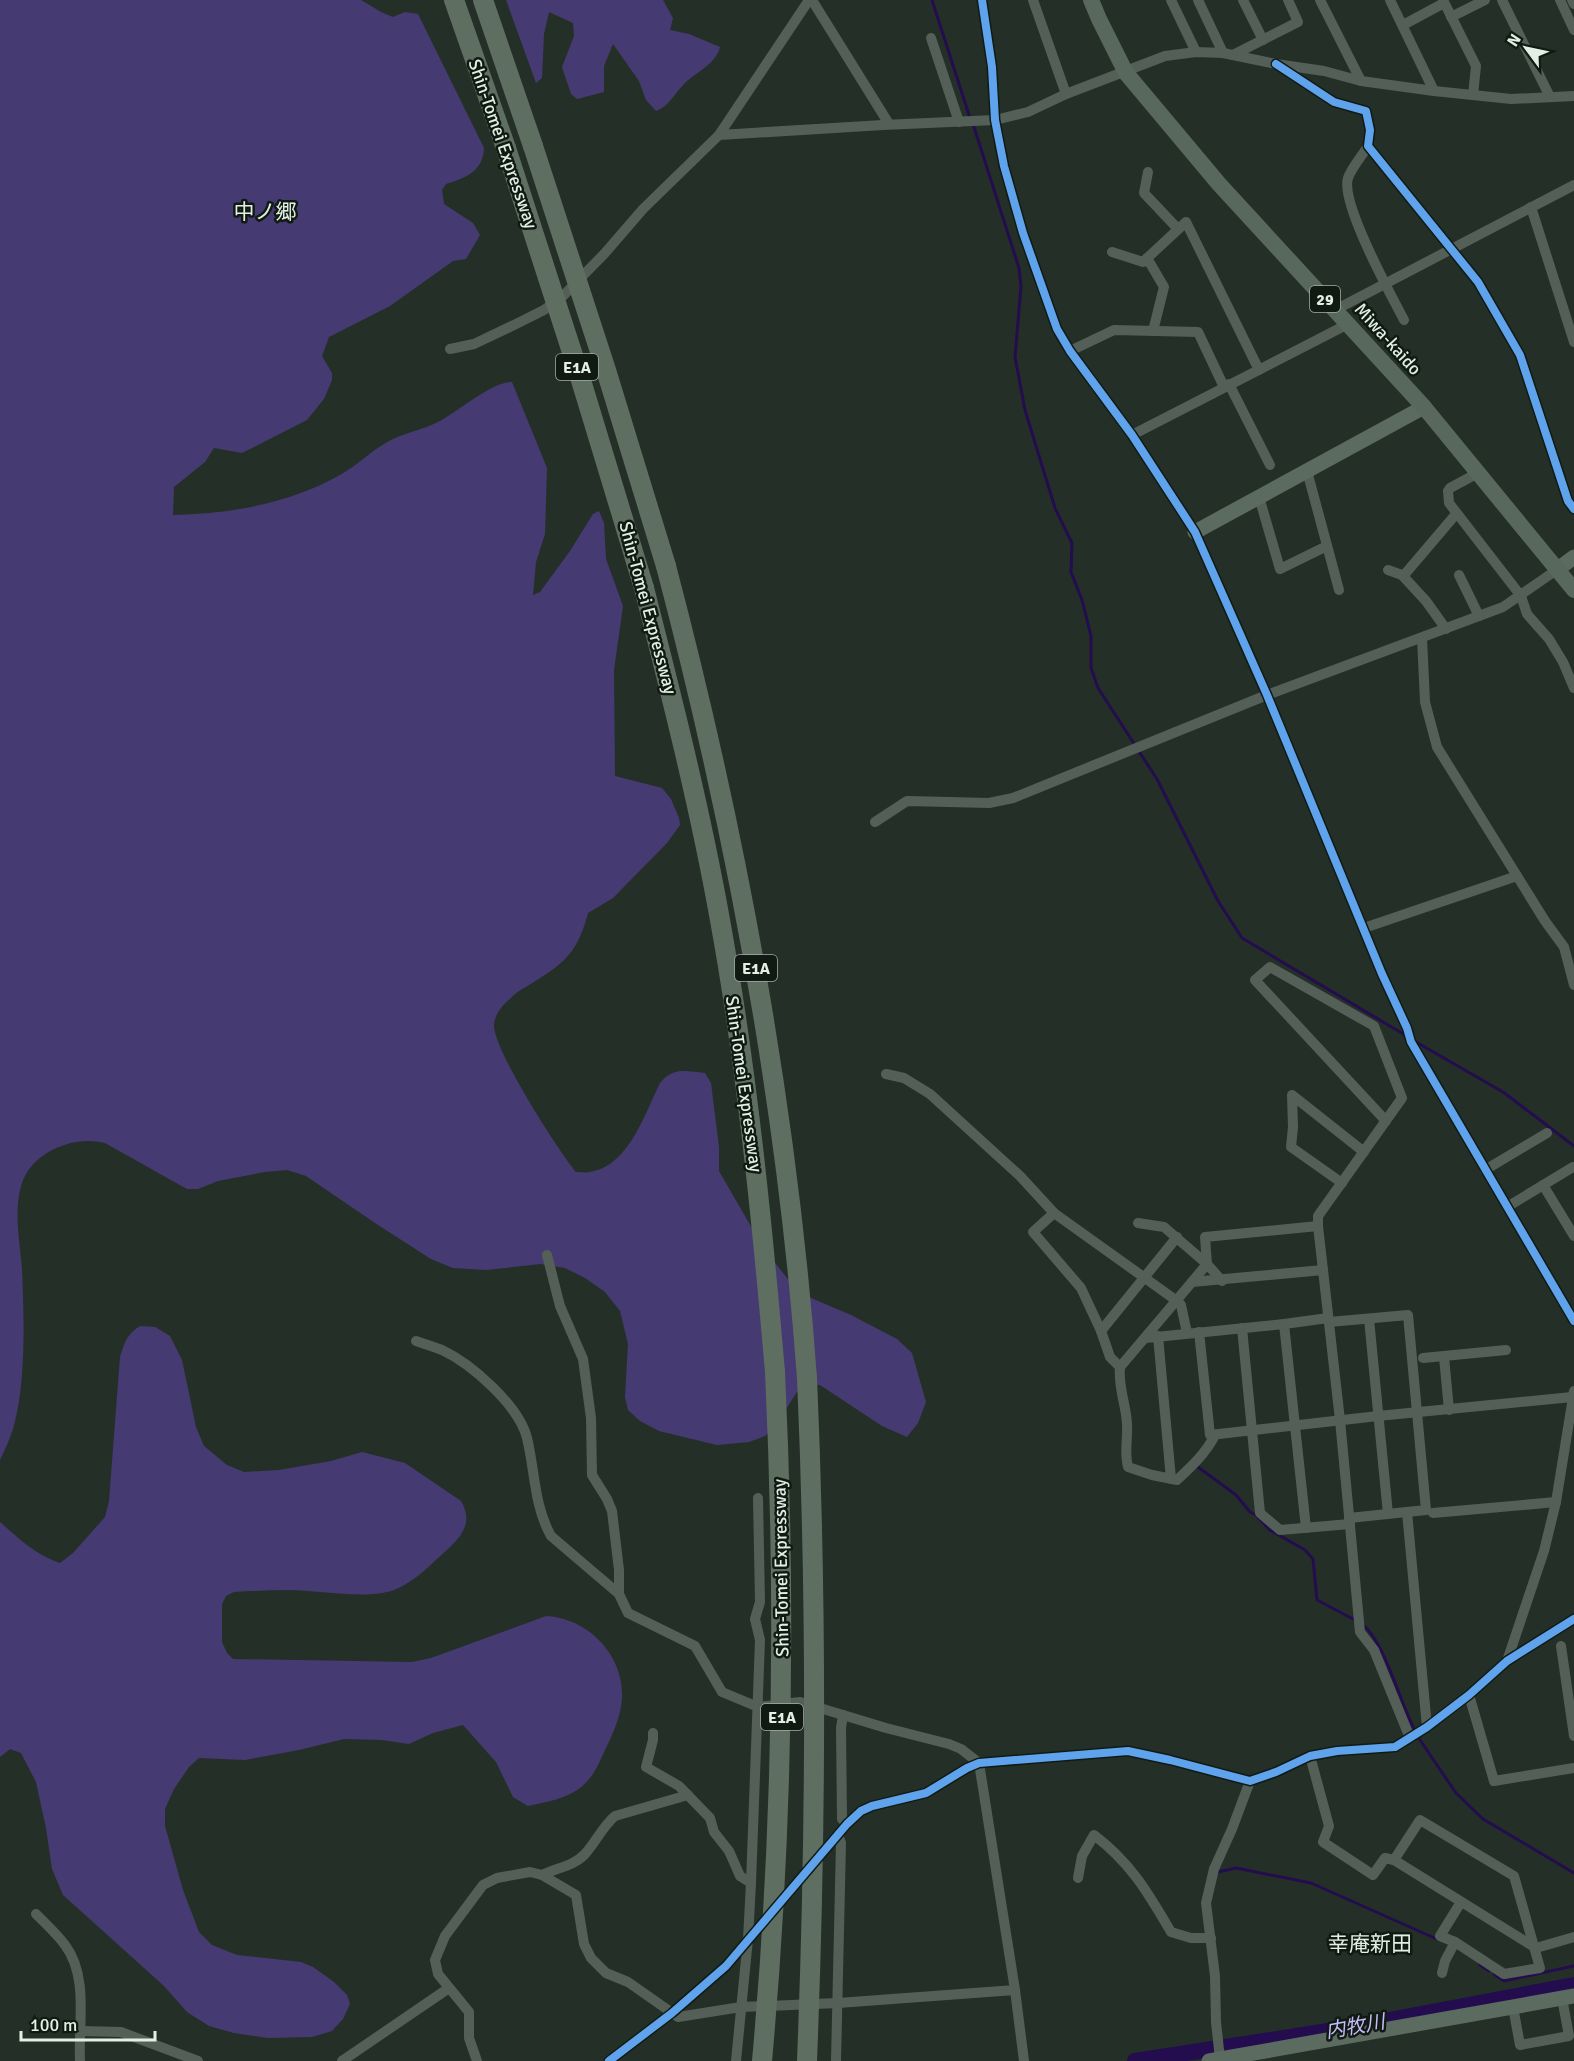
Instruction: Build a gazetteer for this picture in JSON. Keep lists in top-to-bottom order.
{
  "streets": {
    "highway": ["Shin-Tomei Expressway", "E1A"],
    "main road": ["29", "Miwa-kaido"]
  },
  "districts": ["中ノ郷", "幸庵新田"],
  "water": ["内牧川"],
  "scale_bar": "100 m",
  "north": "top left"
}
